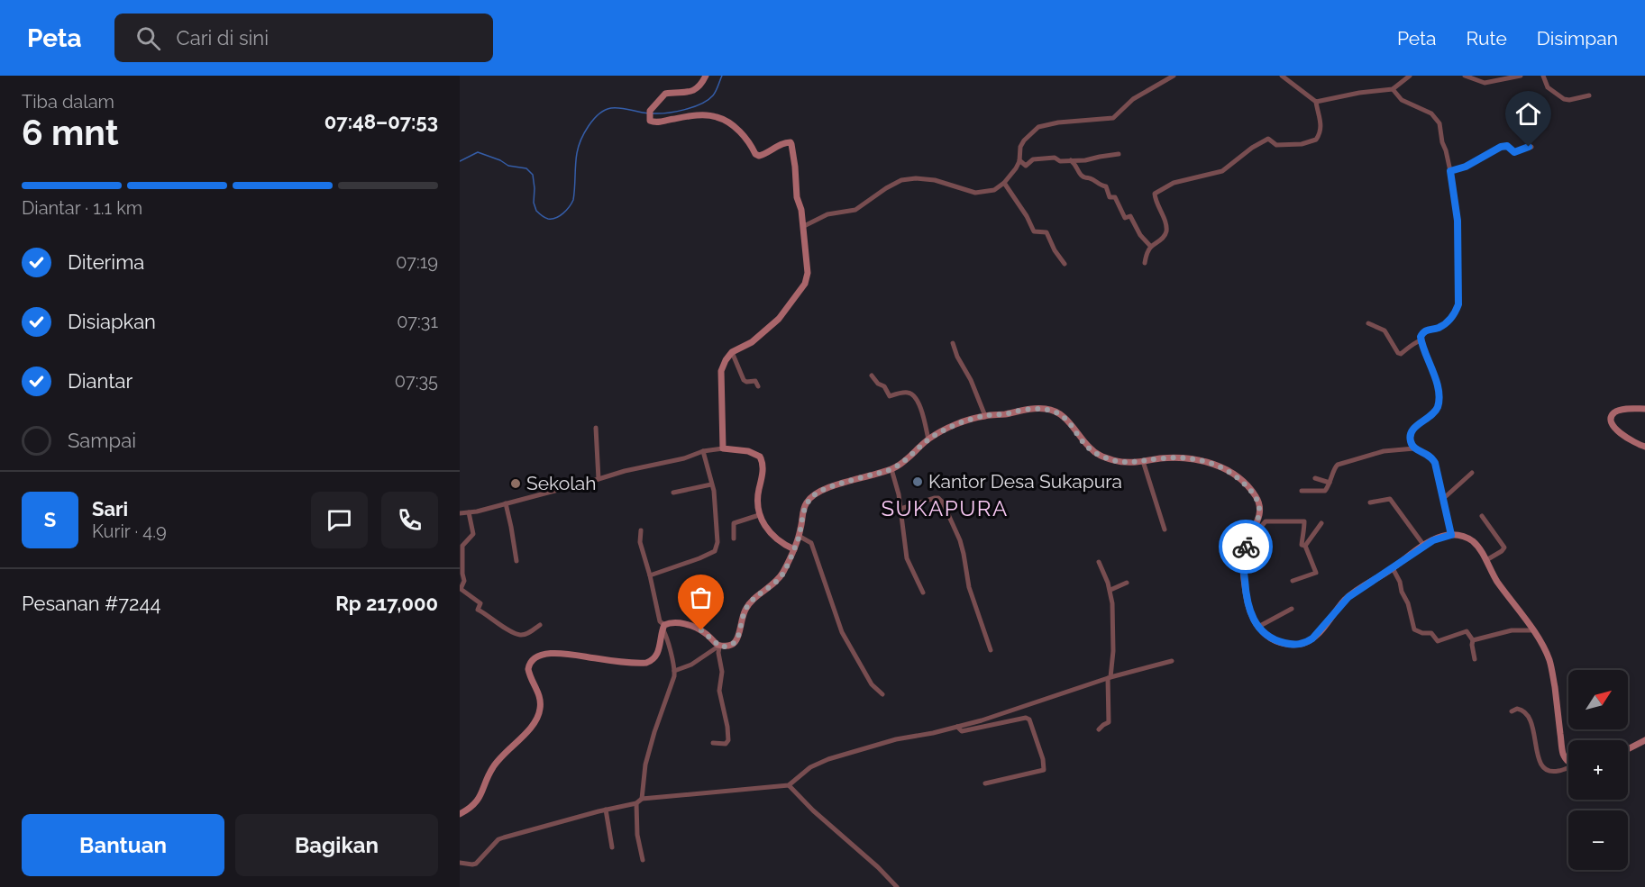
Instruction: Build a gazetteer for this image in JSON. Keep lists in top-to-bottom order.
{
  "districts": ["SUKAPURA"],
  "places": ["Kantor Desa Sukapura", "Sekolah"],
  "north": "top right",
  "page": {
    "header": "Peta",
    "search": "Cari di sini",
    "nav": ["Peta", "Rute", "Disimpan"],
    "heading": ["6 mnt", "Tiba dalam", "07:48–07:53"],
    "panel": [
      "Sari",
      "Kurir · 4.9",
      "Pesanan #7244",
      "Rp 217,000"
    ],
    "bar": "Diantar · 1.1 km",
    "list": [
      ["Diterima", "07:19"],
      ["Disiapkan", "07:31"],
      ["Diantar", "07:35"],
      "Sampai"
    ],
    "round": "S",
    "map_buttons": ["+", "−"],
    "buttons": ["Bantuan", "Bagikan"]
  }
}
